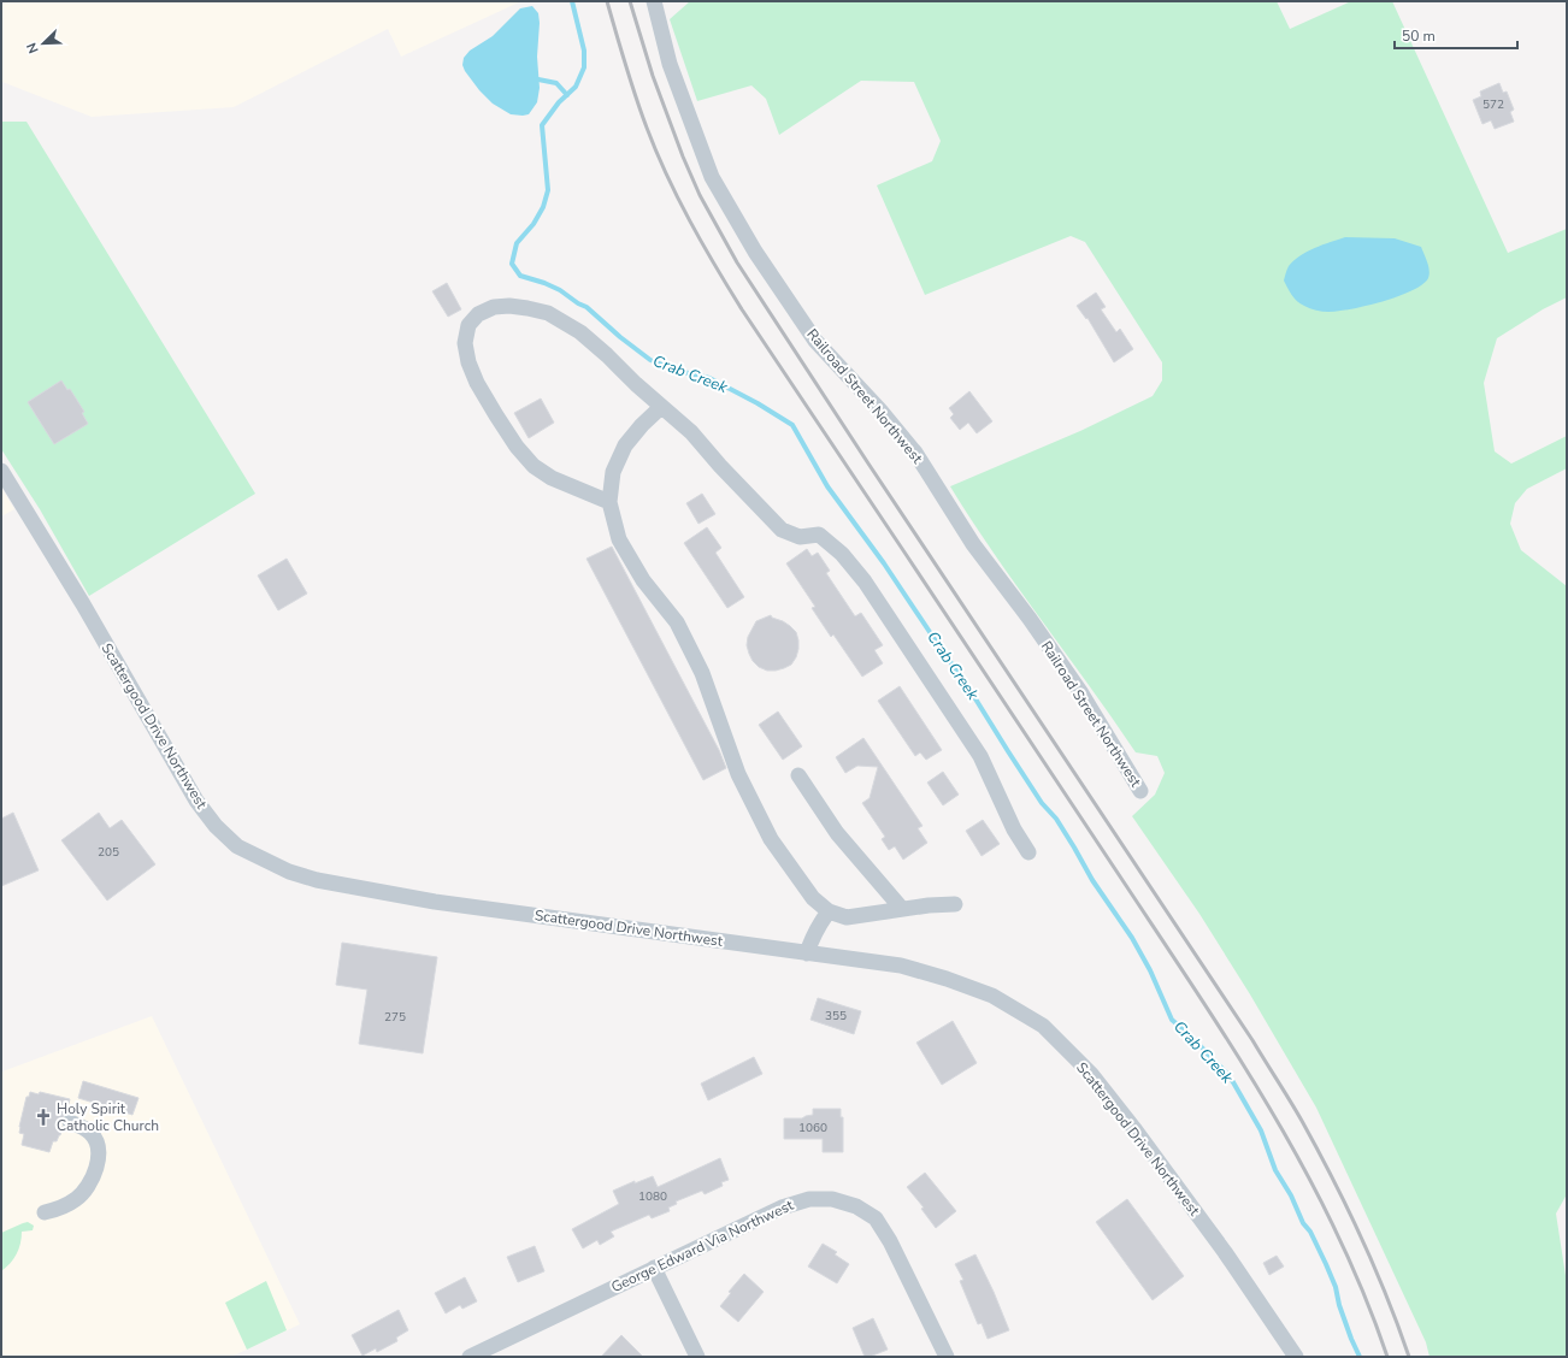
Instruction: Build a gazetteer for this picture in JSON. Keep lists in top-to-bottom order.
{
  "streets": {
    "street": ["Railroad Street Northwest", "Scattergood Drive Northwest", "George Edward Via Northwest"]
  },
  "water": ["Crab Creek"],
  "places": {
    "church": ["Holy Spirit Catholic Church"]
  },
  "house_numbers": [
    "572",
    "205",
    "355",
    "275",
    "1060",
    "1080"
  ],
  "scale_bar": "50 m",
  "north": "bottom left"
}
